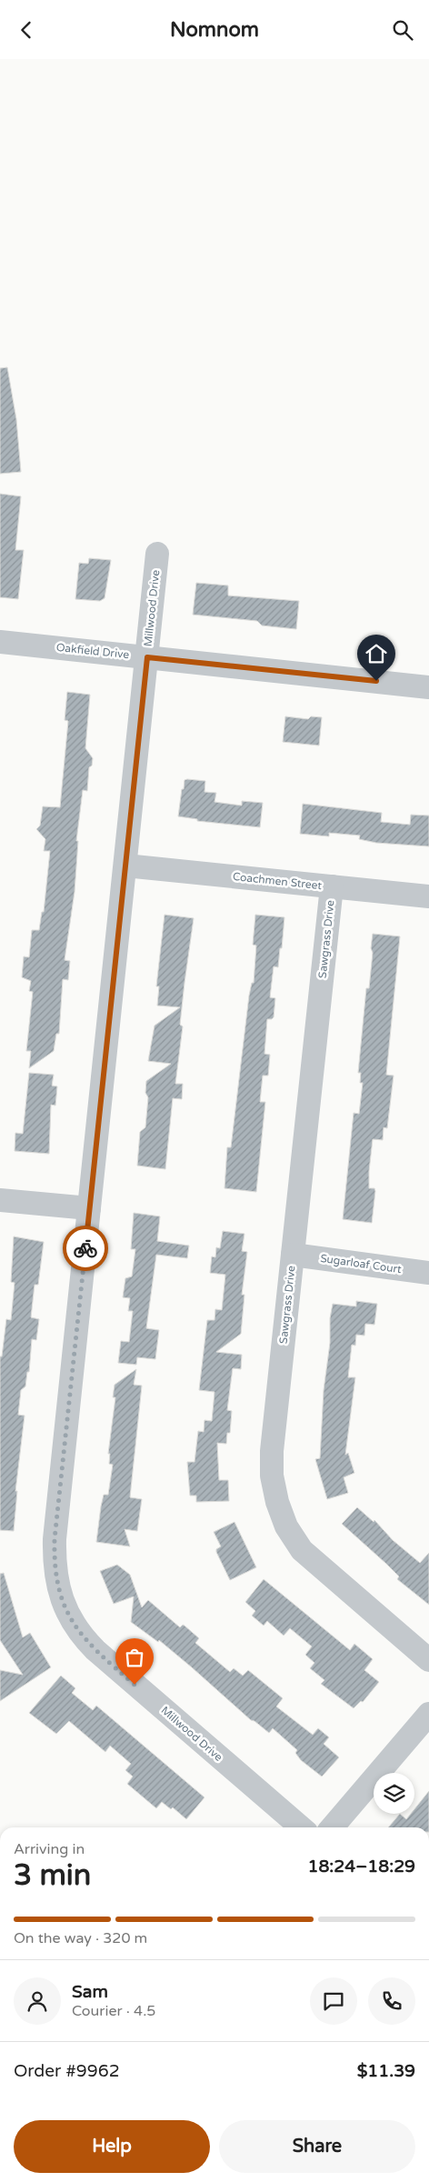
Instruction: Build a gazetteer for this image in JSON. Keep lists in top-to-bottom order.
{
  "streets": {
    "street": [
      "Millwood Drive",
      "Oakfield Drive",
      "Coachmen Street",
      "Sawgrass Drive",
      "Sugarloaf Court"
    ]
  },
  "crossings": [
    ["Millwood Drive", "Oakfield Drive"],
    ["Millwood Drive", "Coachmen Street"],
    ["Coachmen Street", "Sawgrass Drive"],
    ["Sawgrass Drive", "Sugarloaf Court"]
  ],
  "page": {
    "header": "Nomnom",
    "heading": ["3 min", "Arriving in", "18:24–18:29"],
    "panel": [
      "Sam",
      "Courier · 4.5",
      "Order #9962",
      "$11.39"
    ],
    "bar": "On the way · 320 m",
    "buttons": ["Help", "Share"]
  }
}
